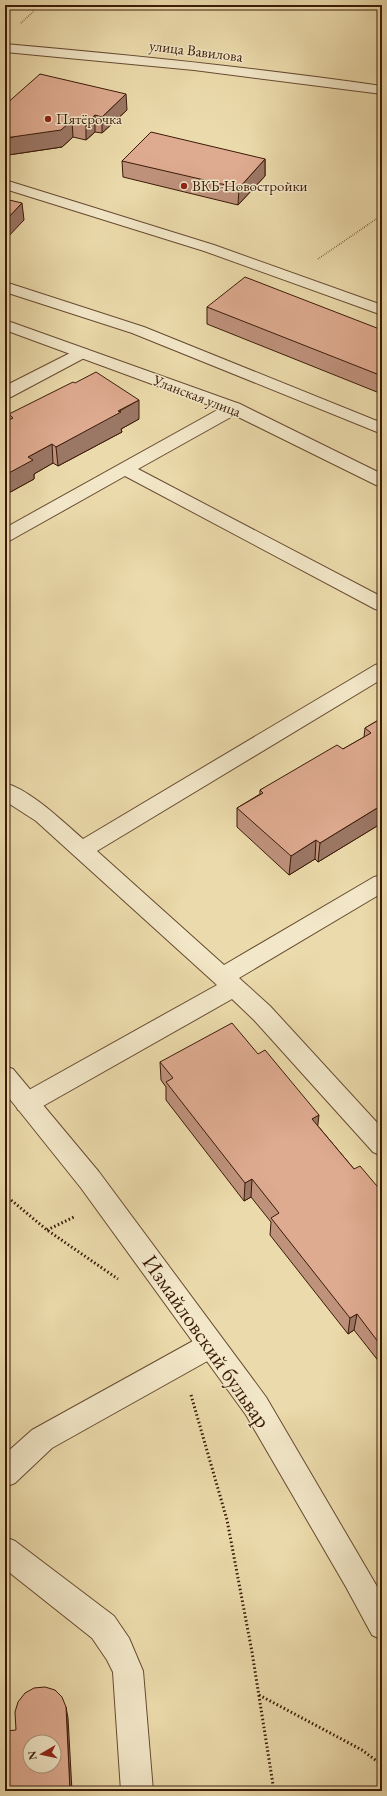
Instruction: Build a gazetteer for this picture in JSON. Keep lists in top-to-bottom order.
{
  "streets": {
    "street": ["улица Вавилова", "Уланская улица", "Измайловский бульвар"]
  },
  "places": ["Пятёрочка", "ВКБ-Новостройки"],
  "north": "left"
}
